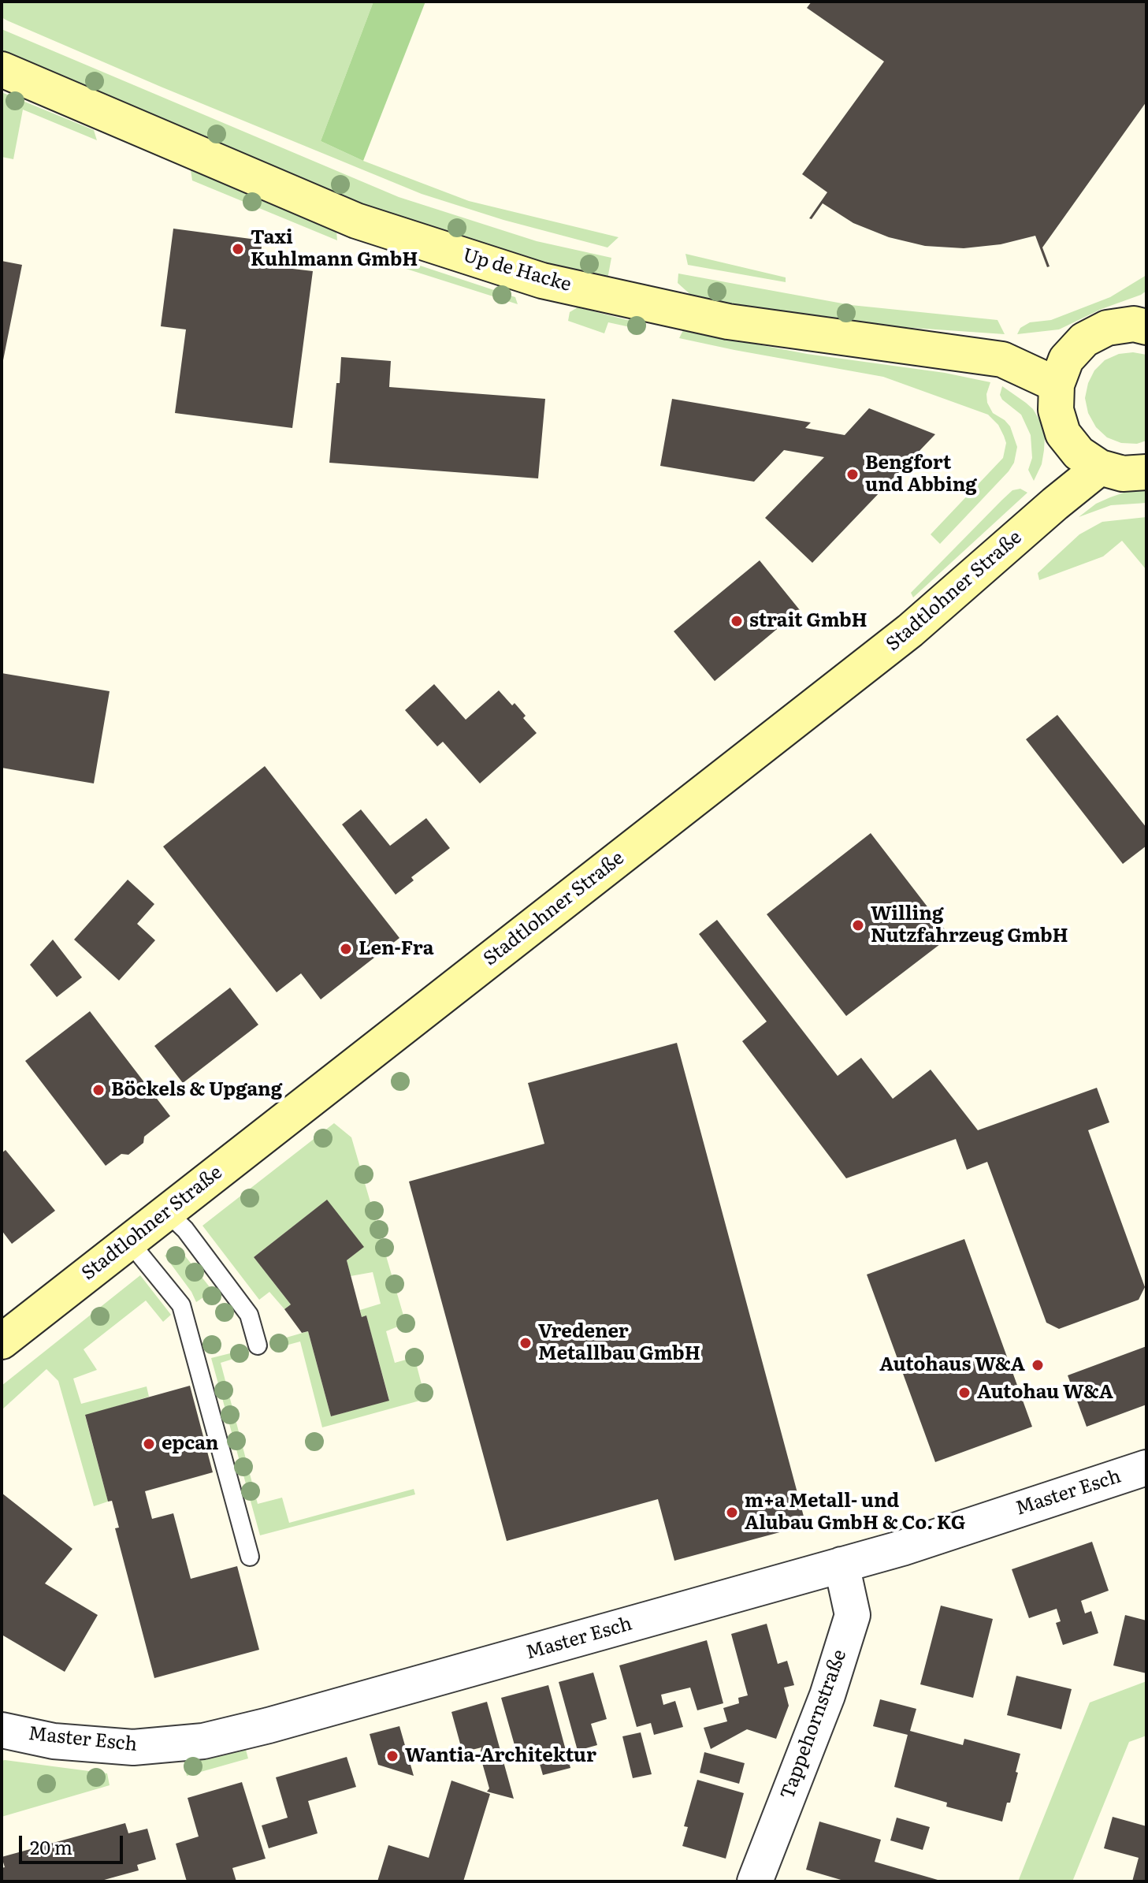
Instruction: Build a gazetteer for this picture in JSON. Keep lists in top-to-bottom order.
{
  "streets": {
    "street": [
      "Up de Hacke",
      "Stadtlohner Straße",
      "Master Esch",
      "Tappehornstraße"
    ]
  },
  "crossings": [
    ["Master Esch", "Tappehornstraße"]
  ],
  "places": [
    "Taxi Kuhlmann GmbH",
    "Bengfort und Abbing",
    "strait GmbH",
    "Willing Nutzfahrzeug GmbH",
    "Len-Fra",
    "Böckels & Upgang",
    "Vredener Metallbau GmbH",
    "Autohaus W&A",
    "Autohau W&A",
    "epcan",
    "m+a Metall- und Alubau GmbH & Co. KG",
    "Wantia-Architektur"
  ],
  "scale_bar": "20 m"
}
